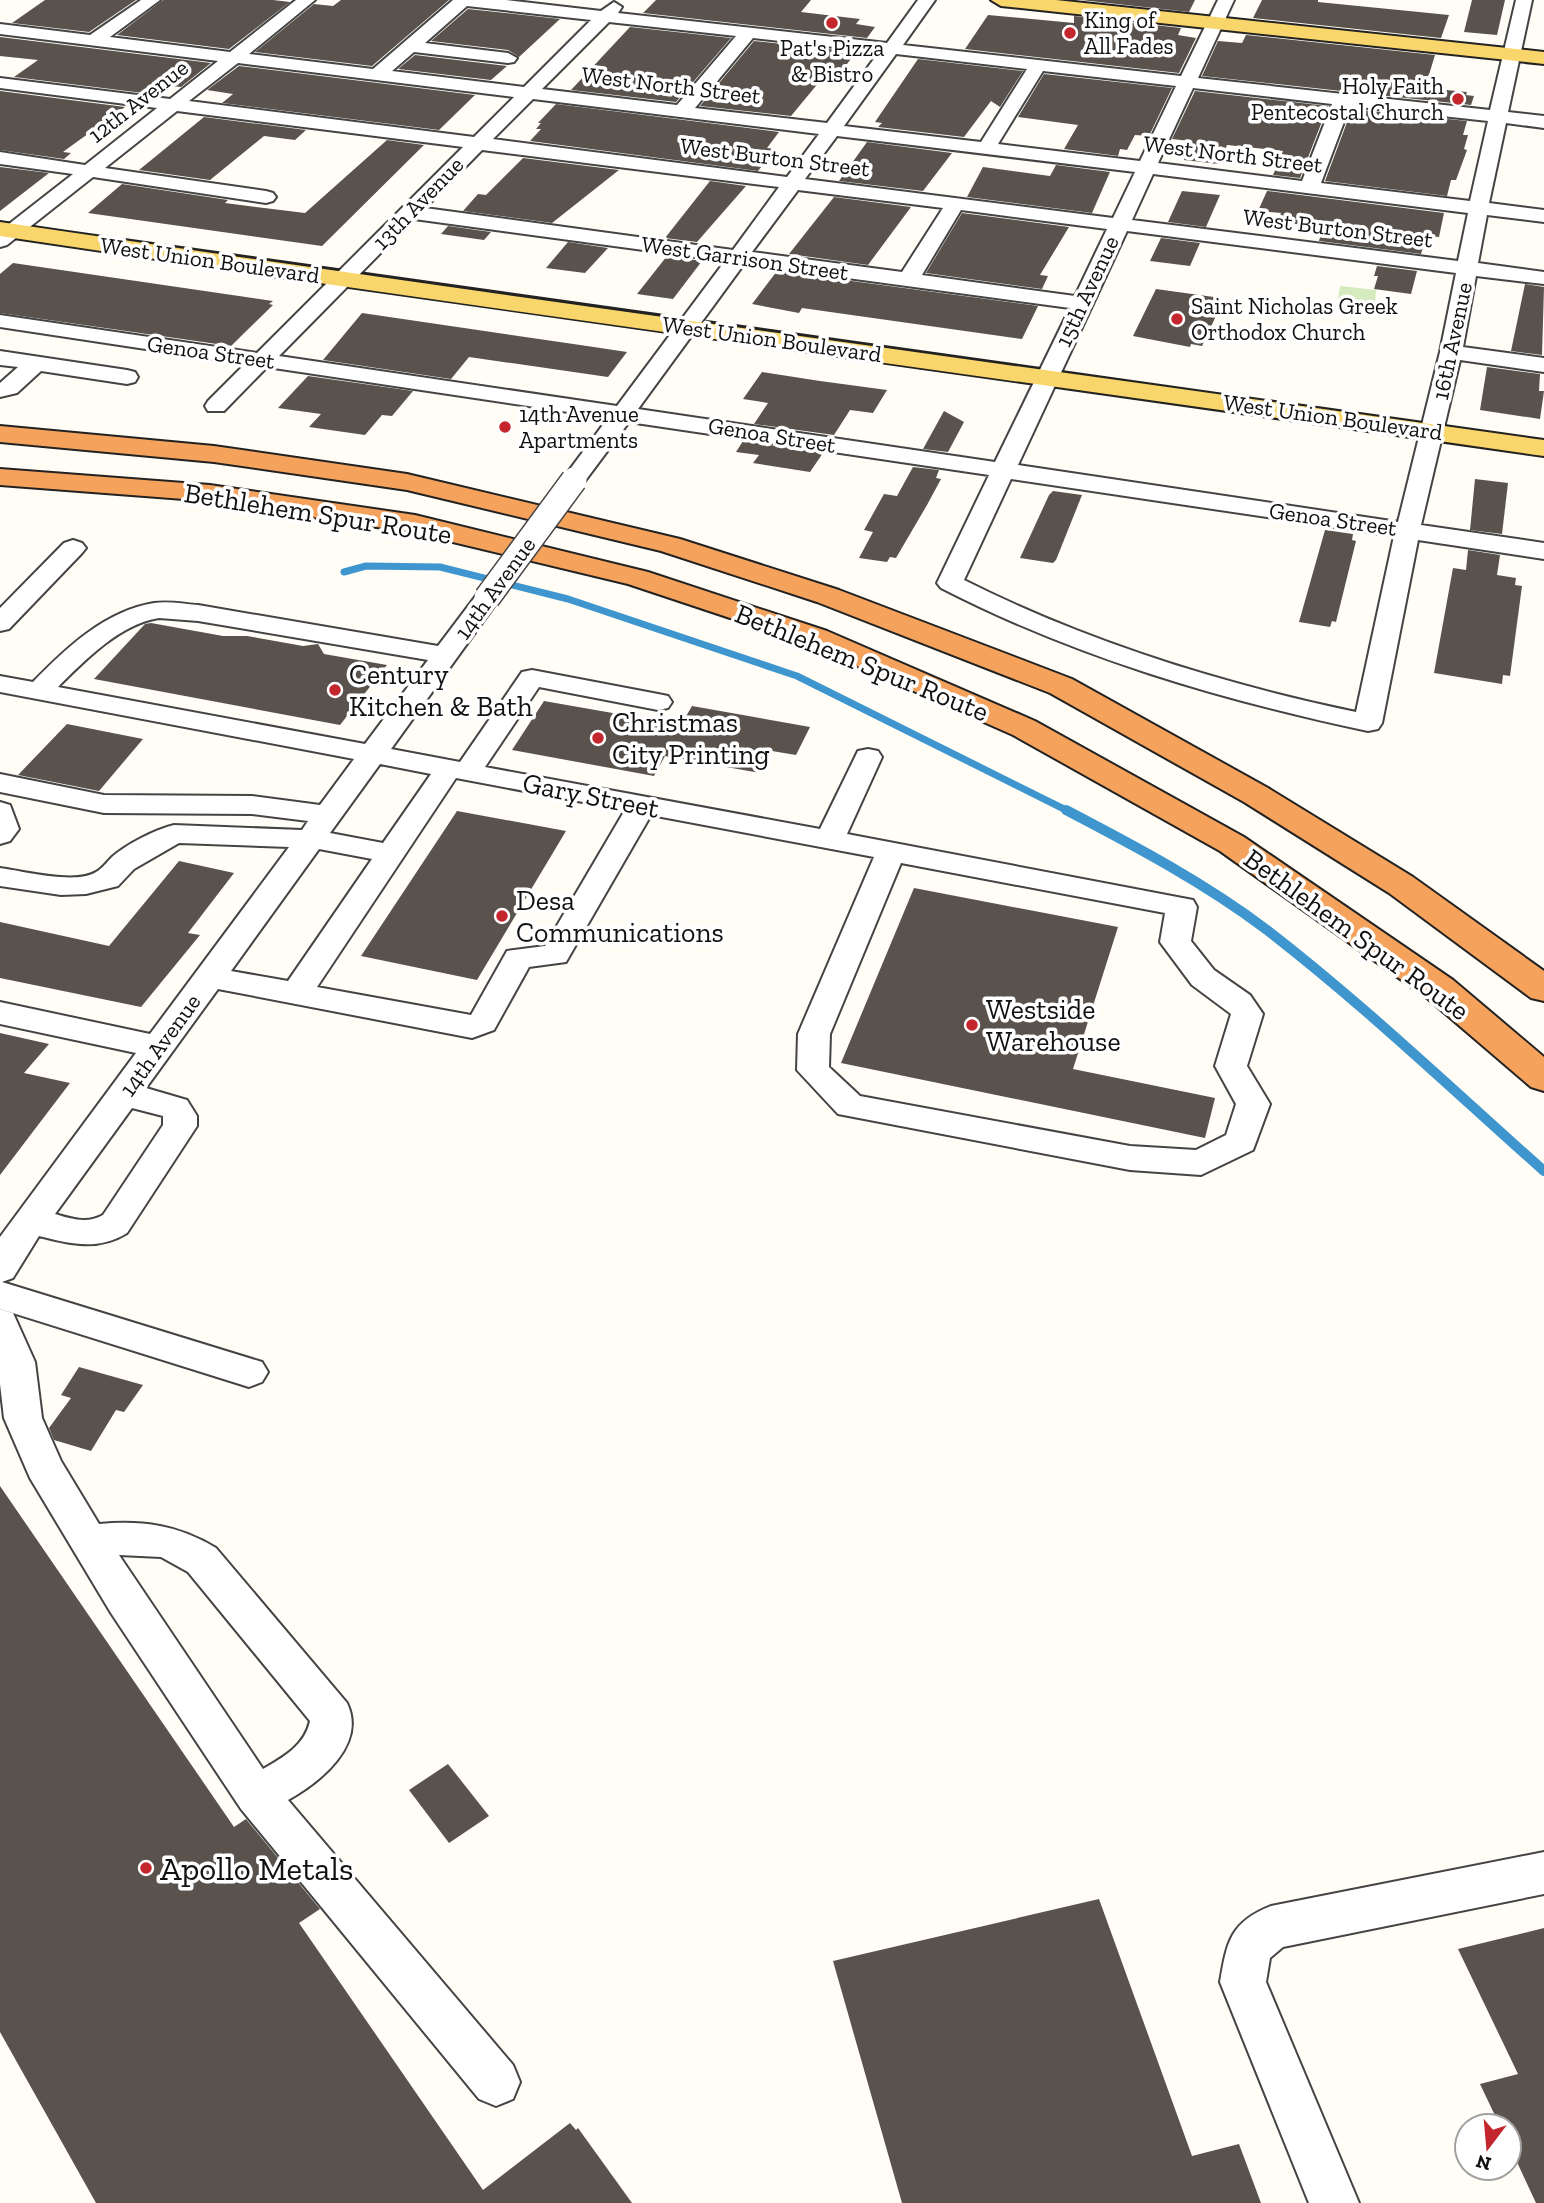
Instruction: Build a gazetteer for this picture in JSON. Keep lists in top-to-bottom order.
{
  "streets": {
    "highway": ["Bethlehem Spur Route"],
    "main road": ["West Union Boulevard"],
    "street": [
      "West North Street",
      "12th Avenue",
      "West Burton Street",
      "13th Avenue",
      "West Garrison Street",
      "15th Avenue",
      "16th Avenue",
      "Genoa Street",
      "14th Avenue",
      "Gary Street"
    ]
  },
  "crossings": [
    ["West North Street", "12th Avenue"],
    ["West North Street", "13th Avenue"],
    ["West North Street", "15th Avenue"],
    ["West North Street", "16th Avenue"],
    ["West North Street", "14th Avenue"],
    ["12th Avenue", "West Burton Street"],
    ["12th Avenue", "West Union Boulevard"],
    ["West Burton Street", "13th Avenue"],
    ["West Burton Street", "15th Avenue"],
    ["West Burton Street", "16th Avenue"],
    ["West Burton Street", "14th Avenue"],
    ["13th Avenue", "West Garrison Street"],
    ["13th Avenue", "West Union Boulevard"],
    ["13th Avenue", "Genoa Street"],
    ["West Garrison Street", "15th Avenue"],
    ["West Garrison Street", "14th Avenue"],
    ["West Union Boulevard", "15th Avenue"],
    ["West Union Boulevard", "16th Avenue"],
    ["West Union Boulevard", "14th Avenue"],
    ["15th Avenue", "16th Avenue"],
    ["15th Avenue", "Genoa Street"],
    ["16th Avenue", "Genoa Street"],
    ["Genoa Street", "14th Avenue"],
    ["14th Avenue", "Gary Street"]
  ],
  "places": [
    "Pat's Pizza & Bistro",
    "King of All Fades",
    "Holy Faith Pentecostal Church",
    "Saint Nicholas Greek Orthodox Church",
    "14th Avenue Apartments",
    "Century Kitchen & Bath",
    "Christmas City Printing",
    "Desa Communications",
    "Westside Warehouse",
    "Apollo Metals"
  ],
  "north": "bottom"
}
